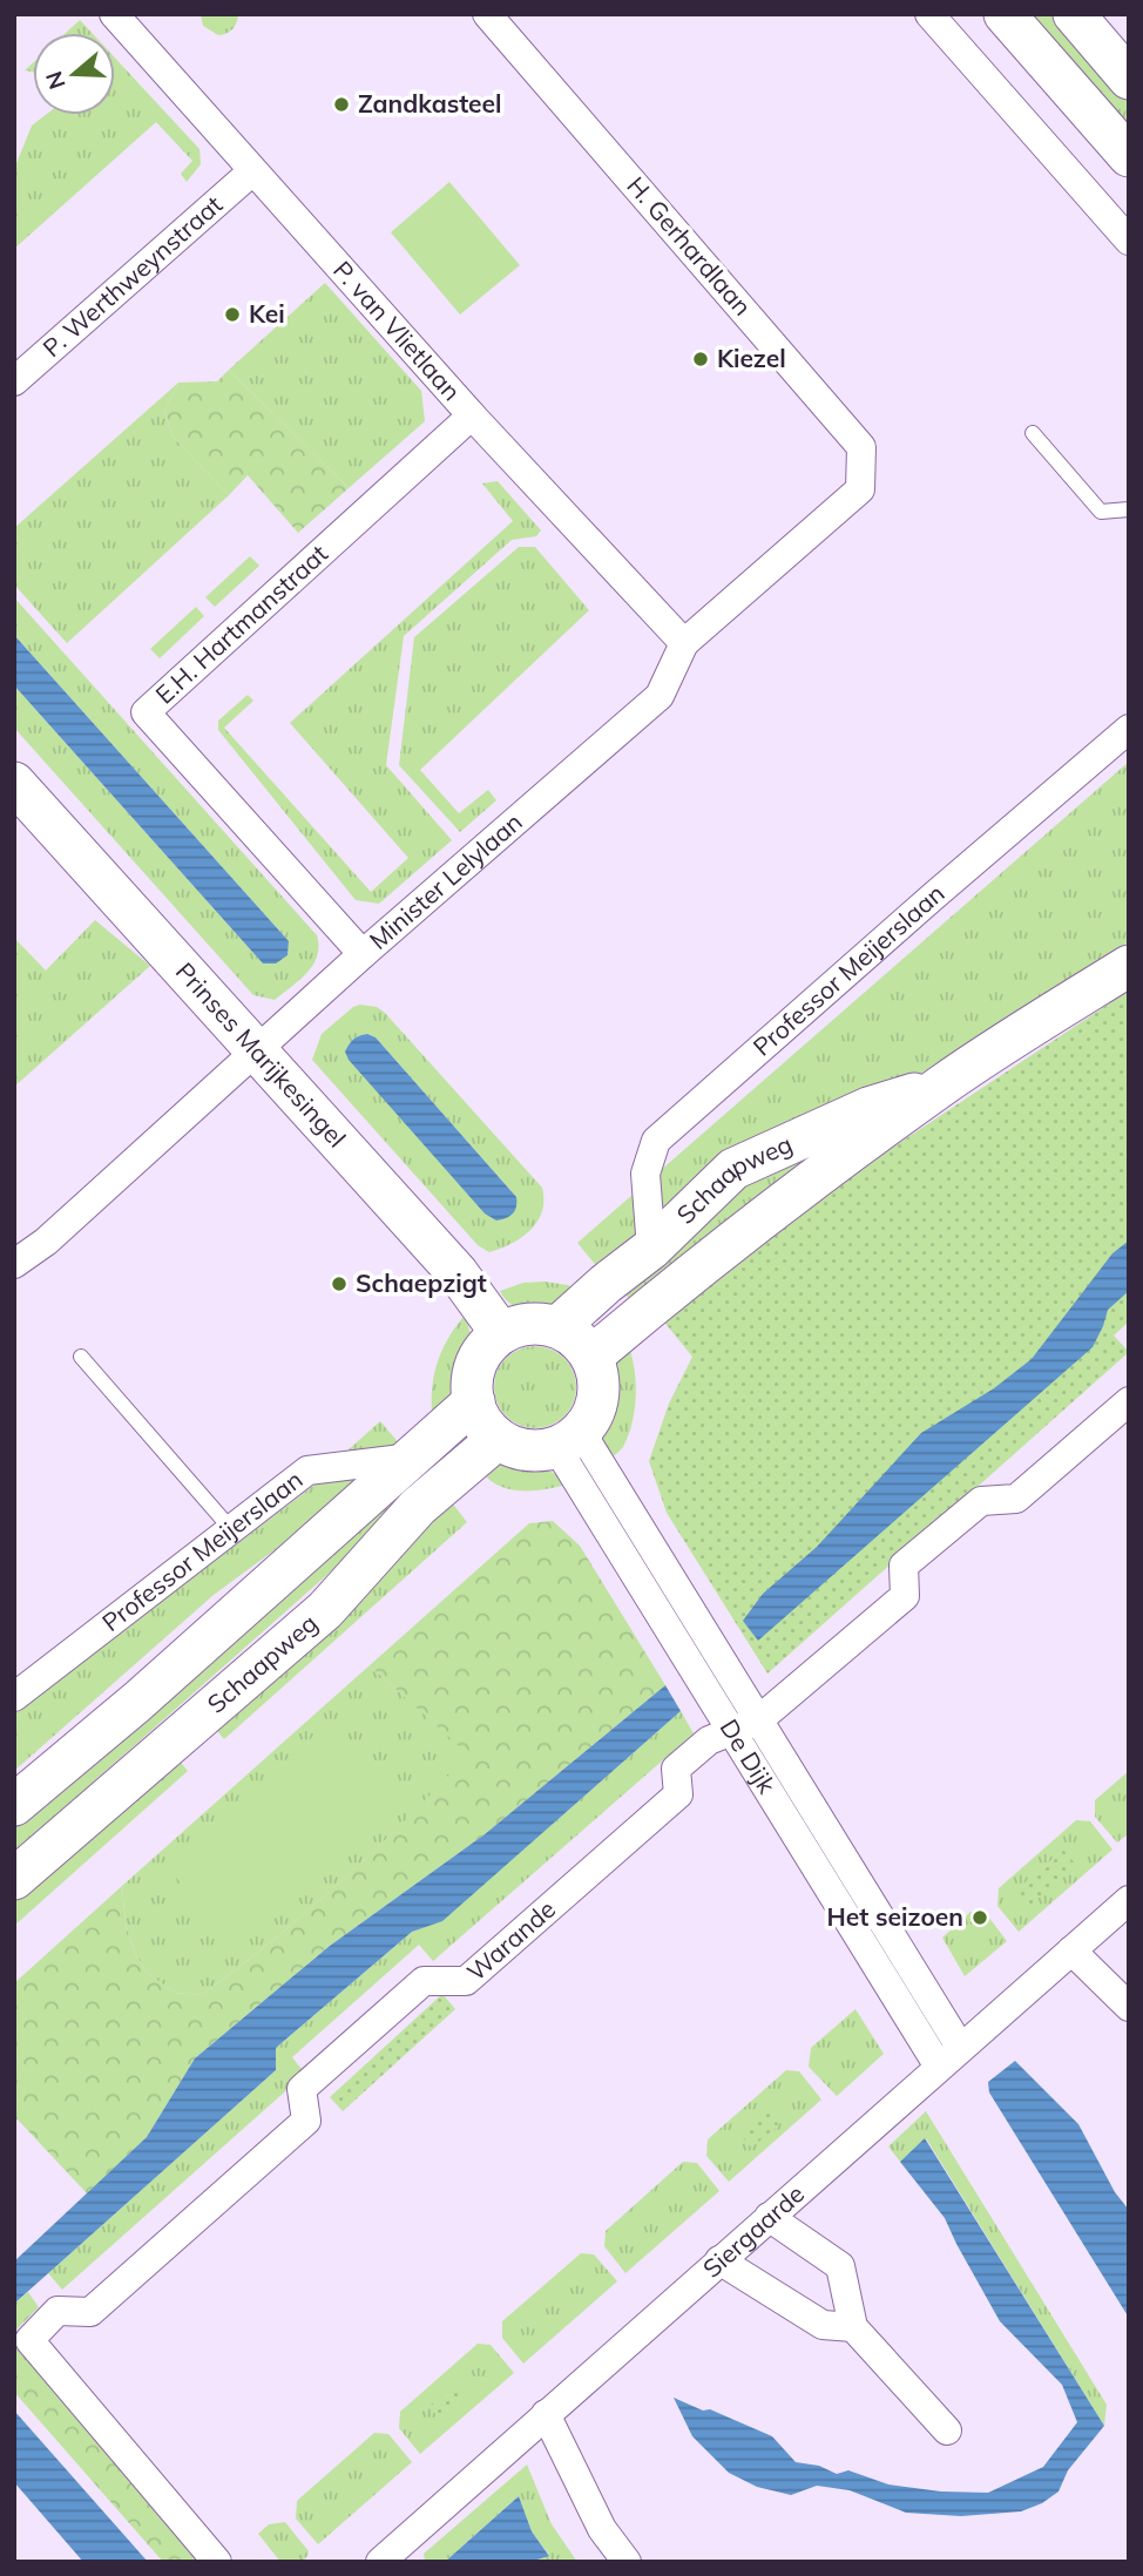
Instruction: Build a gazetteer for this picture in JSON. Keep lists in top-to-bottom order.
{
  "streets": {
    "street": [
      "H. Gerhardlaan",
      "P. Werthweynstraat",
      "P. van Vlietlaan",
      "E.H. Hartmanstraat",
      "Minister Lelylaan",
      "Professor Meijerslaan",
      "Prinses Marijkesingel",
      "Schaapweg",
      "De Dijk",
      "Warande",
      "Siergaarde"
    ]
  },
  "crossings": [
    ["H. Gerhardlaan", "Minister Lelylaan"],
    ["P. Werthweynstraat", "P. van Vlietlaan"],
    ["P. van Vlietlaan", "E.H. Hartmanstraat"],
    ["P. van Vlietlaan", "Minister Lelylaan"],
    ["E.H. Hartmanstraat", "Minister Lelylaan"],
    ["Minister Lelylaan", "Prinses Marijkesingel"],
    ["Professor Meijerslaan", "Schaapweg"],
    ["Prinses Marijkesingel", "Schaapweg"],
    ["Prinses Marijkesingel", "De Dijk"],
    ["Schaapweg", "De Dijk"],
    ["De Dijk", "Warande"],
    ["De Dijk", "Siergaarde"]
  ],
  "places": [
    "Zandkasteel",
    "Kei",
    "Kiezel",
    "Schaepzigt",
    "Het seizoen"
  ],
  "north": "left"
}
